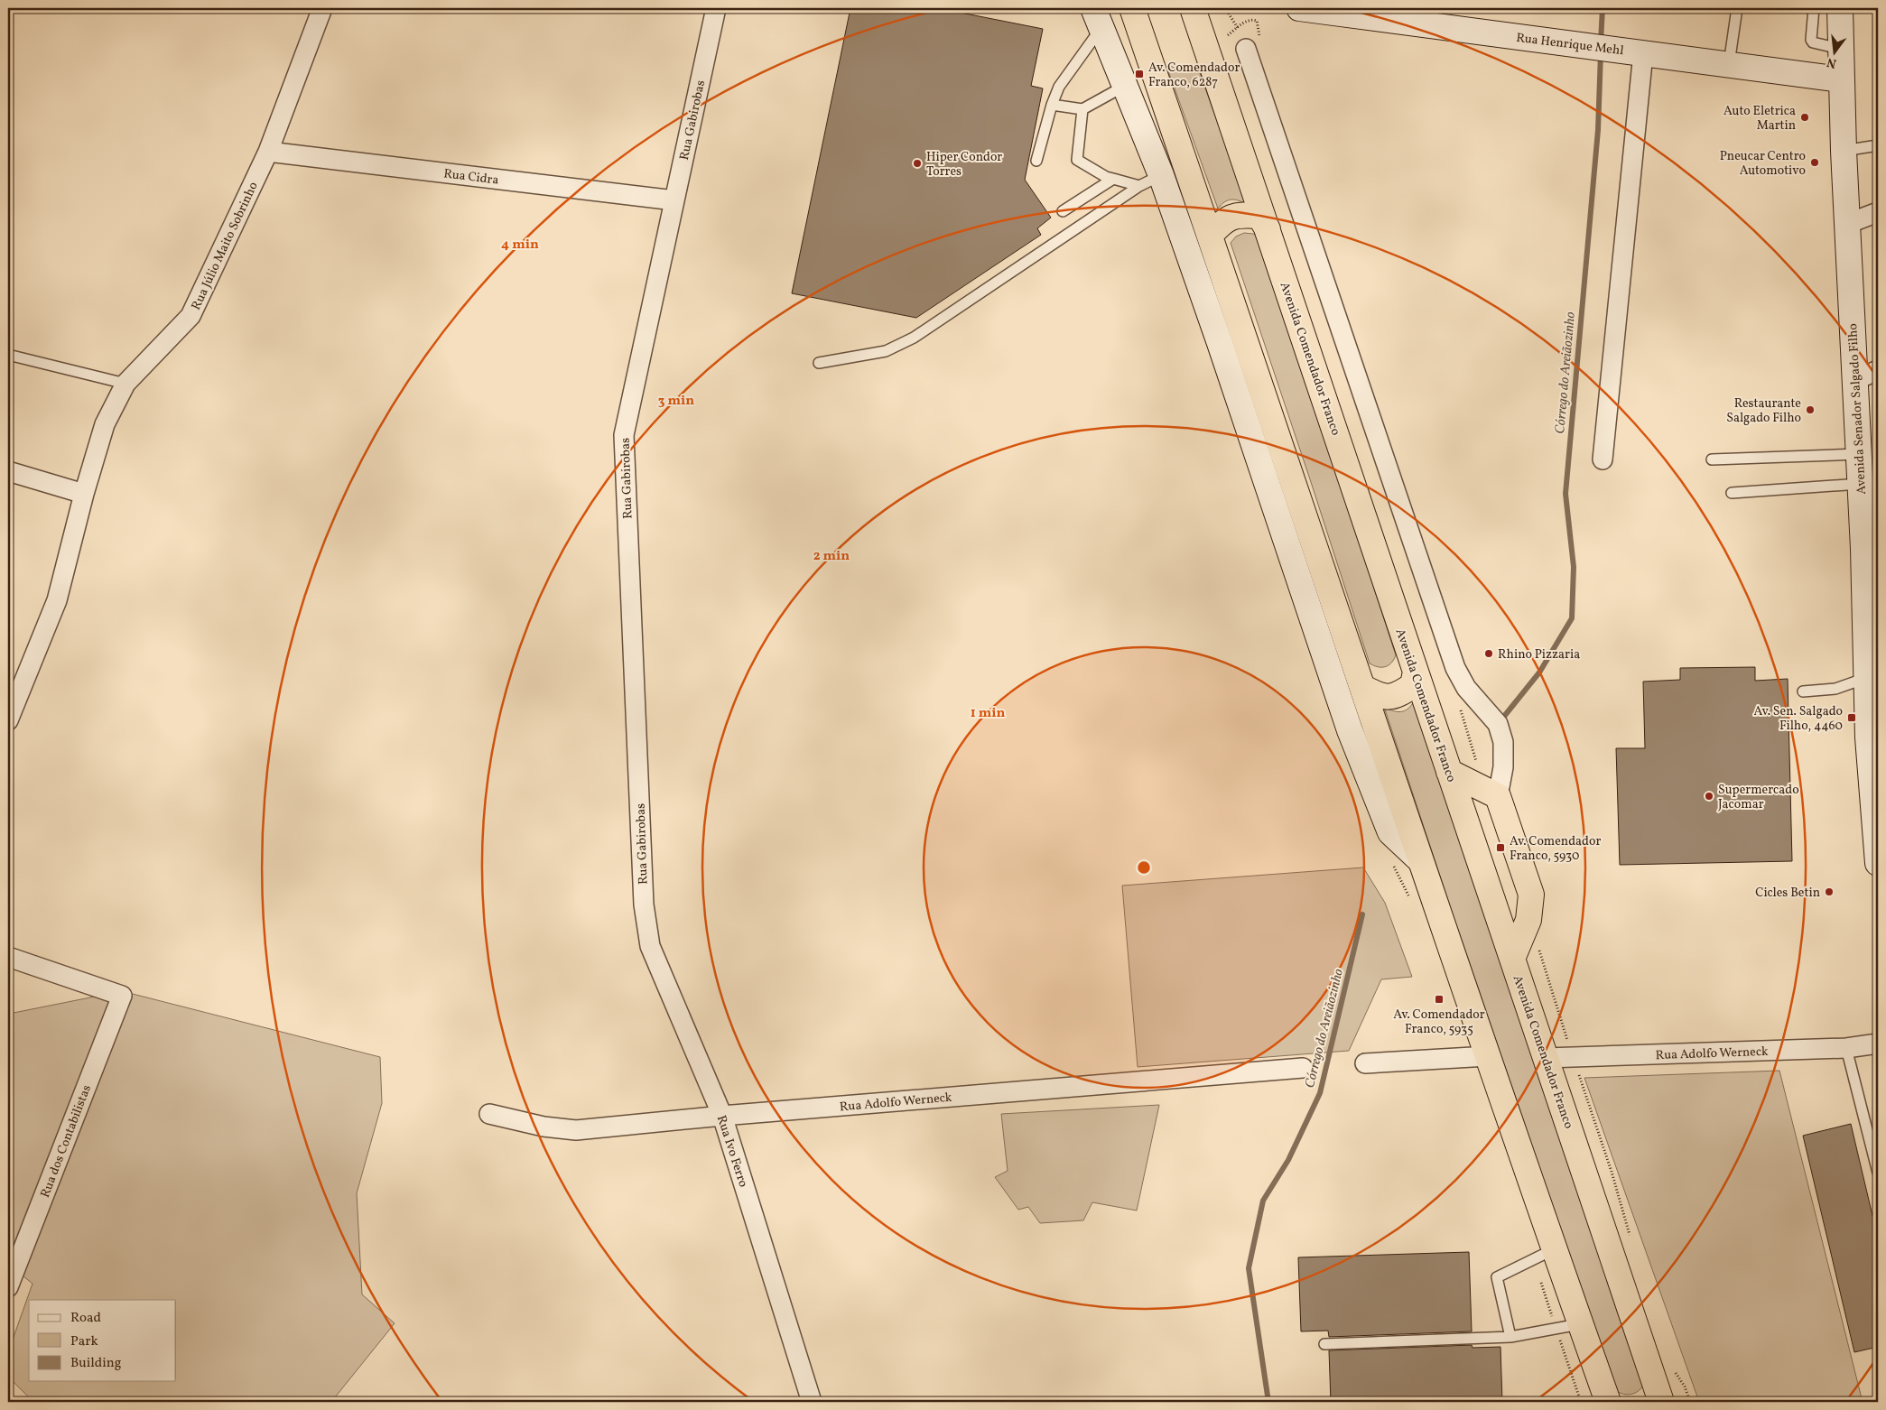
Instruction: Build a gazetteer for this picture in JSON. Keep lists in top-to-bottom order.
{
  "streets": {
    "highway": ["Avenida Comendador Franco"],
    "main road": ["Rua Henrique Mehl", "Avenida Senador Salgado Filho"],
    "street": [
      "Rua Gabirobas",
      "Rua Cidra",
      "Rua Júlio Maito Sobrinho",
      "Rua Adolfo Werneck",
      "Rua dos Contabilistas",
      "Rua Ivo Ferro"
    ]
  },
  "crossings": [
    ["Rua Henrique Mehl", "Avenida Senador Salgado Filho"],
    ["Rua Gabirobas", "Rua Cidra"],
    ["Rua Gabirobas", "Rua Ivo Ferro"],
    ["Rua Cidra", "Rua Júlio Maito Sobrinho"],
    ["Avenida Comendador Franco", "Rua Adolfo Werneck"],
    ["Rua Adolfo Werneck", "Rua Ivo Ferro"]
  ],
  "water": ["Córrego do Areiãozinho"],
  "places": {
    "transit": [
      "Av. Comendador Franco, 6287",
      "Av. Sen. Salgado Filho, 4460",
      "Av. Comendador Franco, 5930",
      "Av. Comendador Franco, 5935"
    ],
    "other": [
      "Auto Eletrica Martin",
      "Pneucar Centro Automotivo",
      "Hiper Condor Torres",
      "Restaurante Salgado Filho",
      "Rhino Pizzaria",
      "Supermercado Jacomar",
      "Cicles Betin"
    ]
  },
  "legend": ["Road", "Park", "Building"],
  "north": "bottom",
  "rings": [
    "4 min",
    "3 min",
    "2 min",
    "1 min"
  ]
}
